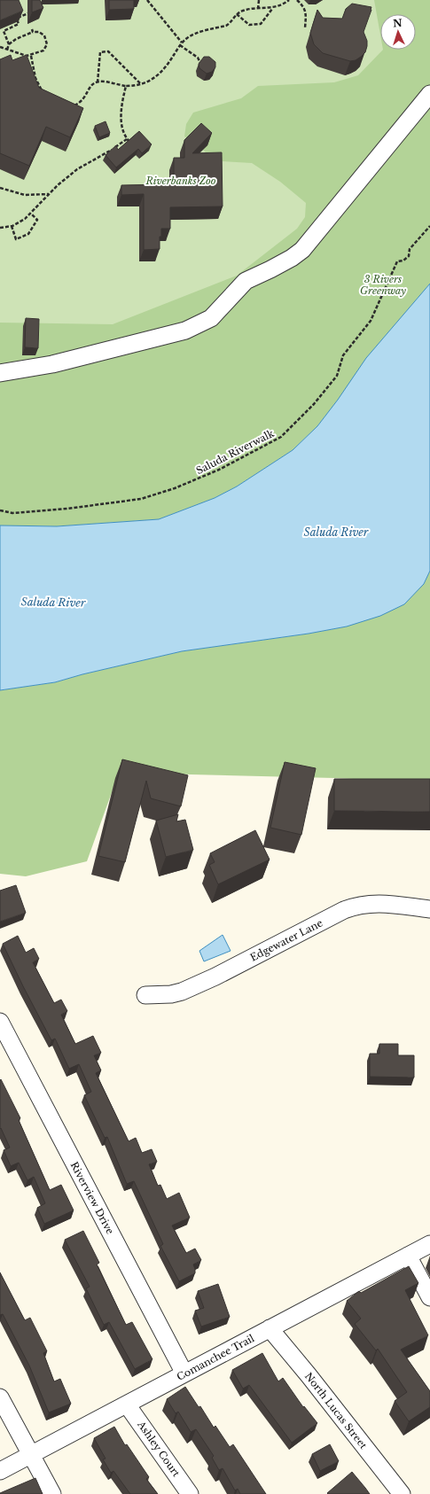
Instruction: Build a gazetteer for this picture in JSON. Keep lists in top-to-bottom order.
{
  "streets": {
    "street": [
      "Edgewater Lane",
      "Riverview Drive",
      "Comanchee Trail",
      "North Lucas Street",
      "Ashley Court"
    ],
    "path": ["Saluda Riverwalk"]
  },
  "crossings": [
    ["Riverview Drive", "Comanchee Trail"],
    ["Comanchee Trail", "North Lucas Street"],
    ["Comanchee Trail", "Ashley Court"]
  ],
  "water": ["Saluda River"],
  "parks": ["Riverbanks Zoo", "3 Rivers Greenway"],
  "north": "top"
}
